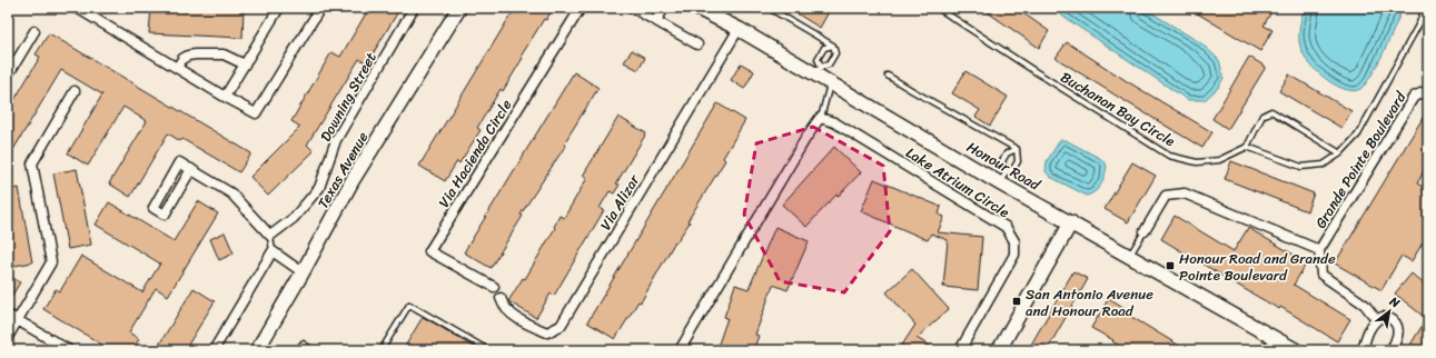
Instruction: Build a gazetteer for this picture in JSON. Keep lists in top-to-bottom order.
{
  "streets": {
    "street": [
      "Downing Street",
      "Via Hacienda Circle",
      "Grande Pointe Boulevard",
      "Honour Road",
      "Texas Avenue",
      "Lake Atrium Circle",
      "Via Alizar"
    ],
    "lane": ["Buchanan Bay Circle"]
  },
  "crossings": [
    ["Grande Pointe Boulevard", "Honour Road"],
    ["Honour Road", "Via Alizar"]
  ],
  "places": {
    "transit": ["Honour Road and Grande Pointe Boulevard", "San Antonio Avenue and Honour Road"]
  },
  "north": "top right"
}
